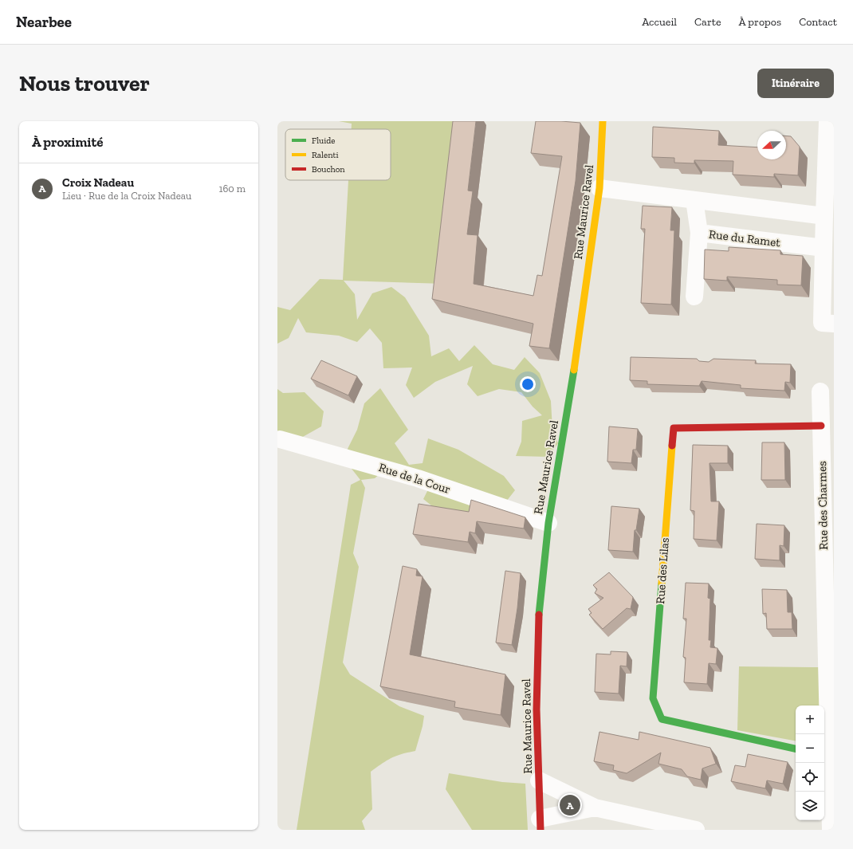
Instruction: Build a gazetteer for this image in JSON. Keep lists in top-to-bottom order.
{
  "streets": {
    "street": [
      "Rue Maurice Ravel",
      "Rue du Ramet",
      "Rue de la Cour",
      "Rue des Charmes",
      "Rue des Lilas"
    ]
  },
  "crossings": [
    ["Rue Maurice Ravel", "Rue de la Cour"],
    ["Rue des Charmes", "Rue des Lilas"]
  ],
  "legend": ["Fluide", "Ralenti", "Bouchon"],
  "north": "left",
  "page": {
    "header": "Nearbee",
    "nav": [
      "Accueil",
      "Carte",
      "À propos",
      "Contact"
    ],
    "buttons": "Itinéraire",
    "title": "Nous trouver",
    "heading": "À proximité",
    "list": [
      {
        "mark": "A",
        "name": "Croix Nadeau",
        "note": "Lieu · Rue de la Croix Nadeau",
        "value": "160 m"
      }
    ],
    "map_buttons": ["+", "−"],
    "pins": "A"
  }
}
